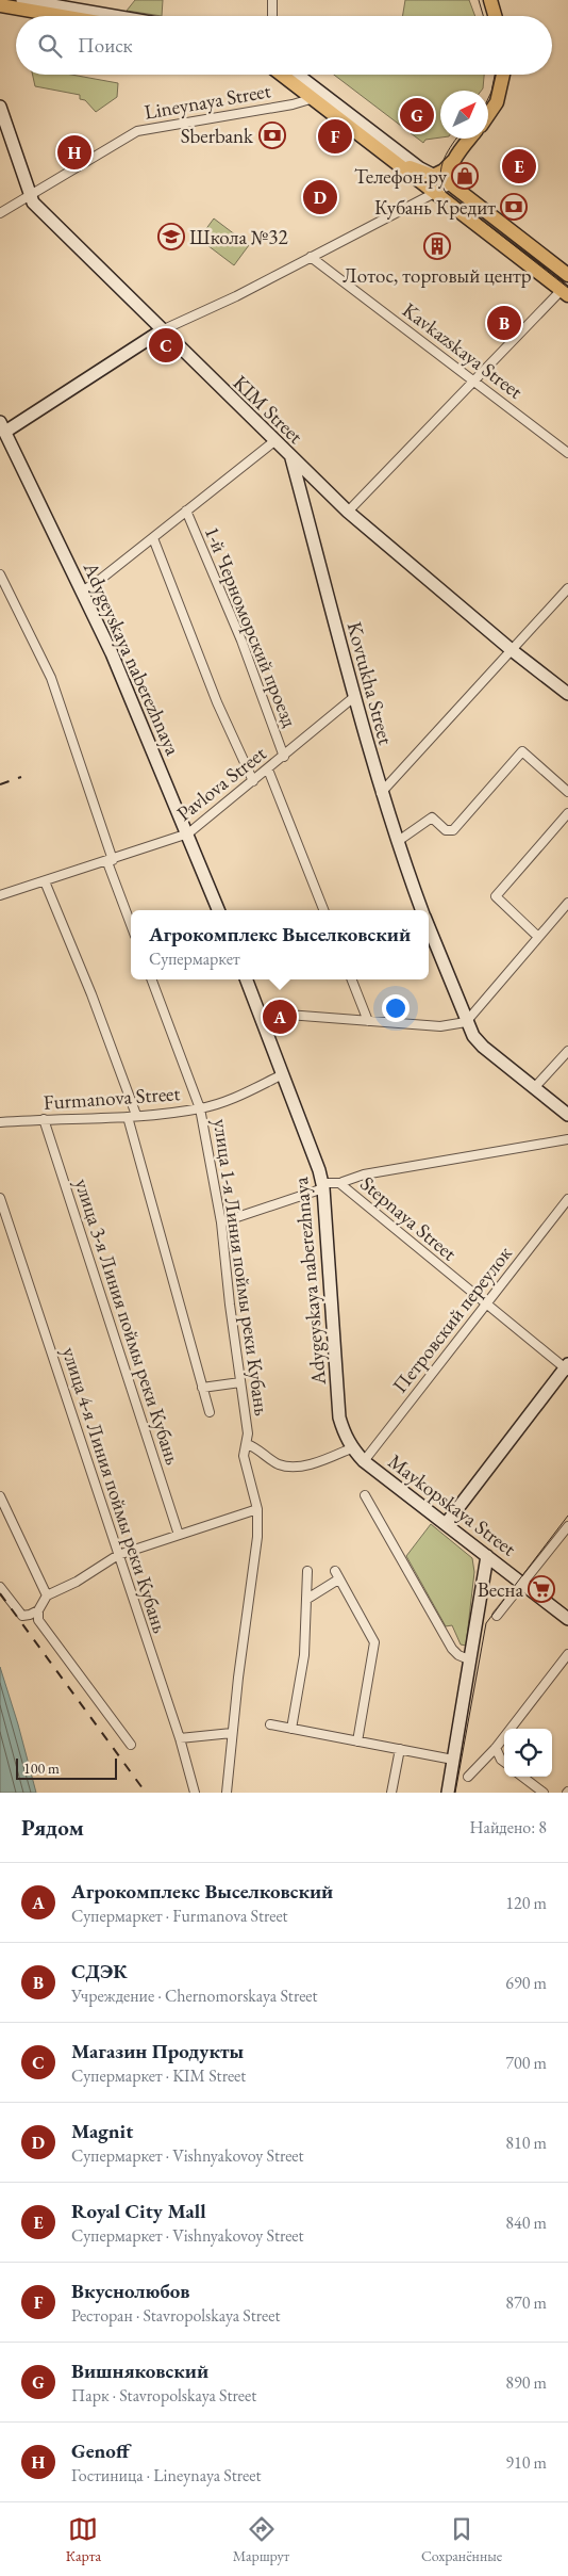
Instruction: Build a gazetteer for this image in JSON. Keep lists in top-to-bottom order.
{
  "streets": {
    "street": [
      "Lineynaya Street",
      "Kavkazskaya Street",
      "KIM Street",
      "1-й Черноморский проезд",
      "Adygeyskaya naberezhnaya",
      "Kovtukha Street",
      "Pavlova Street",
      "Furmanova Street",
      "Stepnaya Street",
      "улица 1-я Линия поймы реки Кубань",
      "Петровский переулок",
      "улица 3-я Линия поймы реки Кубань",
      "улица 4-я Линия поймы реки Кубань",
      "Maykopskaya Street"
    ]
  },
  "crossings": [
    ["Lineynaya Street", "KIM Street"],
    ["KIM Street", "Kovtukha Street"],
    ["1-й Черноморский проезд", "Pavlova Street"],
    ["Adygeyskaya naberezhnaya", "Pavlova Street"],
    ["Adygeyskaya naberezhnaya", "Furmanova Street"],
    ["Adygeyskaya naberezhnaya", "Stepnaya Street"],
    ["Adygeyskaya naberezhnaya", "Петровский переулок"],
    ["Adygeyskaya naberezhnaya", "Maykopskaya Street"],
    ["Kovtukha Street", "Pavlova Street"],
    ["Furmanova Street", "улица 1-я Линия поймы реки Кубань"],
    ["Furmanova Street", "улица 3-я Линия поймы реки Кубань"],
    ["Stepnaya Street", "Петровский переулок"],
    ["Петровский переулок", "Maykopskaya Street"]
  ],
  "places": {
    "bank": ["Sberbank", "Кубань Кредит"],
    "shop": ["Телефон.ру"],
    "school or university": ["Школа №32"],
    "building": ["Лотос, торговый центр"],
    "supermarket": ["Весна"]
  },
  "scale_bar": "100 m",
  "north": "top right",
  "page": {
    "search": "Поиск",
    "pins": [
      "G",
      "F",
      "H",
      "E",
      "D",
      "B",
      "C",
      "A"
    ],
    "popup": ["Агрокомплекс Выселковский", "Супермаркет"],
    "scale": "100 m",
    "heading": ["Рядом", "Найдено: 8"],
    "list": [
      {
        "mark": "A",
        "name": "Агрокомплекс Выселковский",
        "note": "Супермаркет · Furmanova Street",
        "value": "120 m"
      },
      {
        "mark": "B",
        "name": "СДЭК",
        "note": "Учреждение · Chernomorskaya Street",
        "value": "690 m"
      },
      {
        "mark": "C",
        "name": "Магазин Продукты",
        "note": "Супермаркет · KIM Street",
        "value": "700 m"
      },
      {
        "mark": "D",
        "name": "Magnit",
        "note": "Супермаркет · Vishnyakovoy Street",
        "value": "810 m"
      },
      {
        "mark": "E",
        "name": "Royal City Mall",
        "note": "Супермаркет · Vishnyakovoy Street",
        "value": "840 m"
      },
      {
        "mark": "F",
        "name": "Вкуснолюбов",
        "note": "Ресторан · Stavropolskaya Street",
        "value": "870 m"
      },
      {
        "mark": "G",
        "name": "Вишняковский",
        "note": "Парк · Stavropolskaya Street",
        "value": "890 m"
      },
      {
        "mark": "H",
        "name": "Genoff",
        "note": "Гостиница · Lineynaya Street",
        "value": "910 m"
      }
    ],
    "nav": ["Карта", "Маршрут", "Сохранённые"]
  }
}
